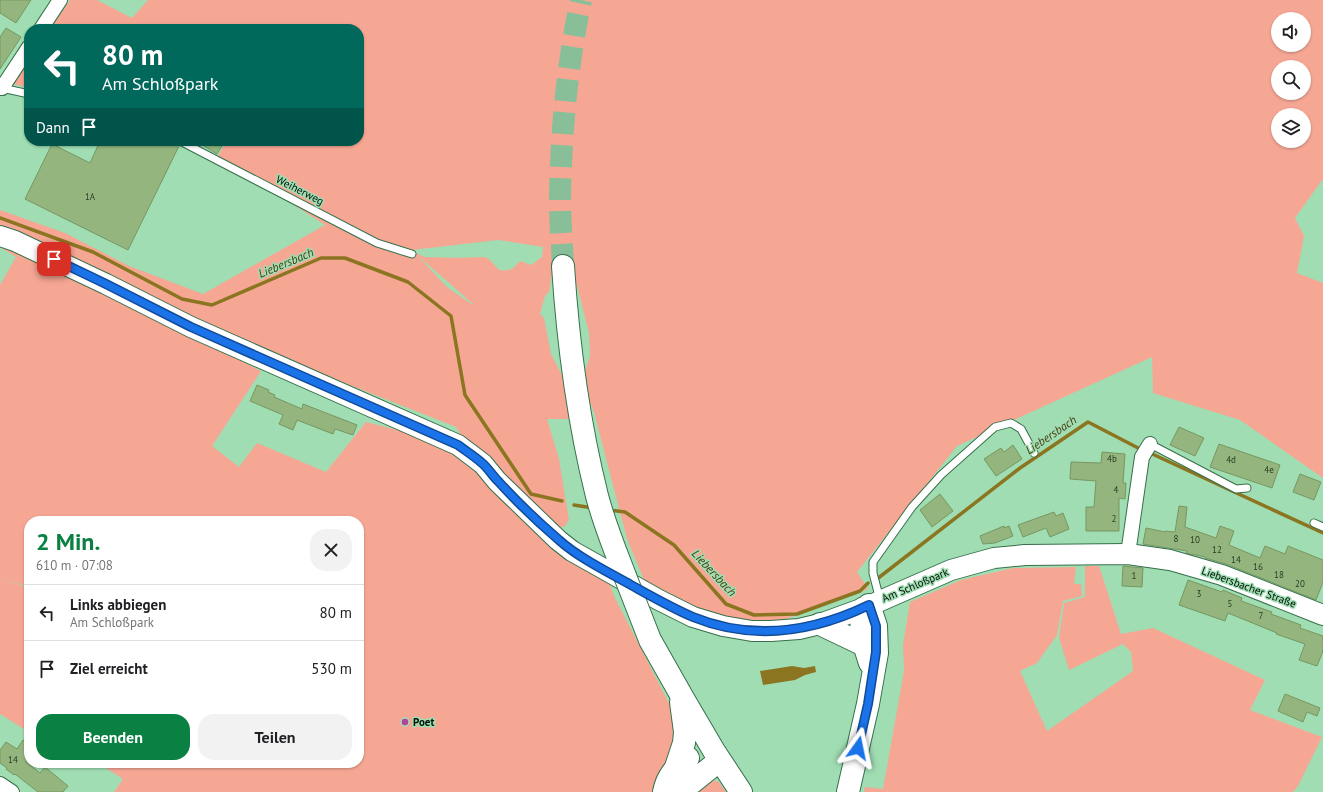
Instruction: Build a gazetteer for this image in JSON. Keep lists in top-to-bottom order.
{
  "streets": {
    "street": ["Am Schloßpark", "Liebersbacher Straße"],
    "lane": ["Weiherweg"]
  },
  "crossings": [
    ["Am Schloßpark", "Liebersbacher Straße"]
  ],
  "water": ["Liebersbach"],
  "places": ["Poet"],
  "house_numbers": [
    "1A",
    "4b",
    "4d",
    "4e",
    "4",
    "2",
    "8",
    "10",
    "12",
    "14",
    "16",
    "18",
    "1",
    "20",
    "3",
    "5",
    "7",
    "14"
  ],
  "page": {
    "turn": ["80 m", "Am Schloßpark"],
    "then": "Dann",
    "heading": ["2 Min.", "610 m · 07:08"],
    "list": [
      {
        "name": "Links abbiegen",
        "note": "Am Schloßpark",
        "value": "80 m"
      },
      {
        "name": "Ziel erreicht",
        "value": "530 m"
      }
    ],
    "buttons": ["Beenden", "Teilen"]
  }
}
